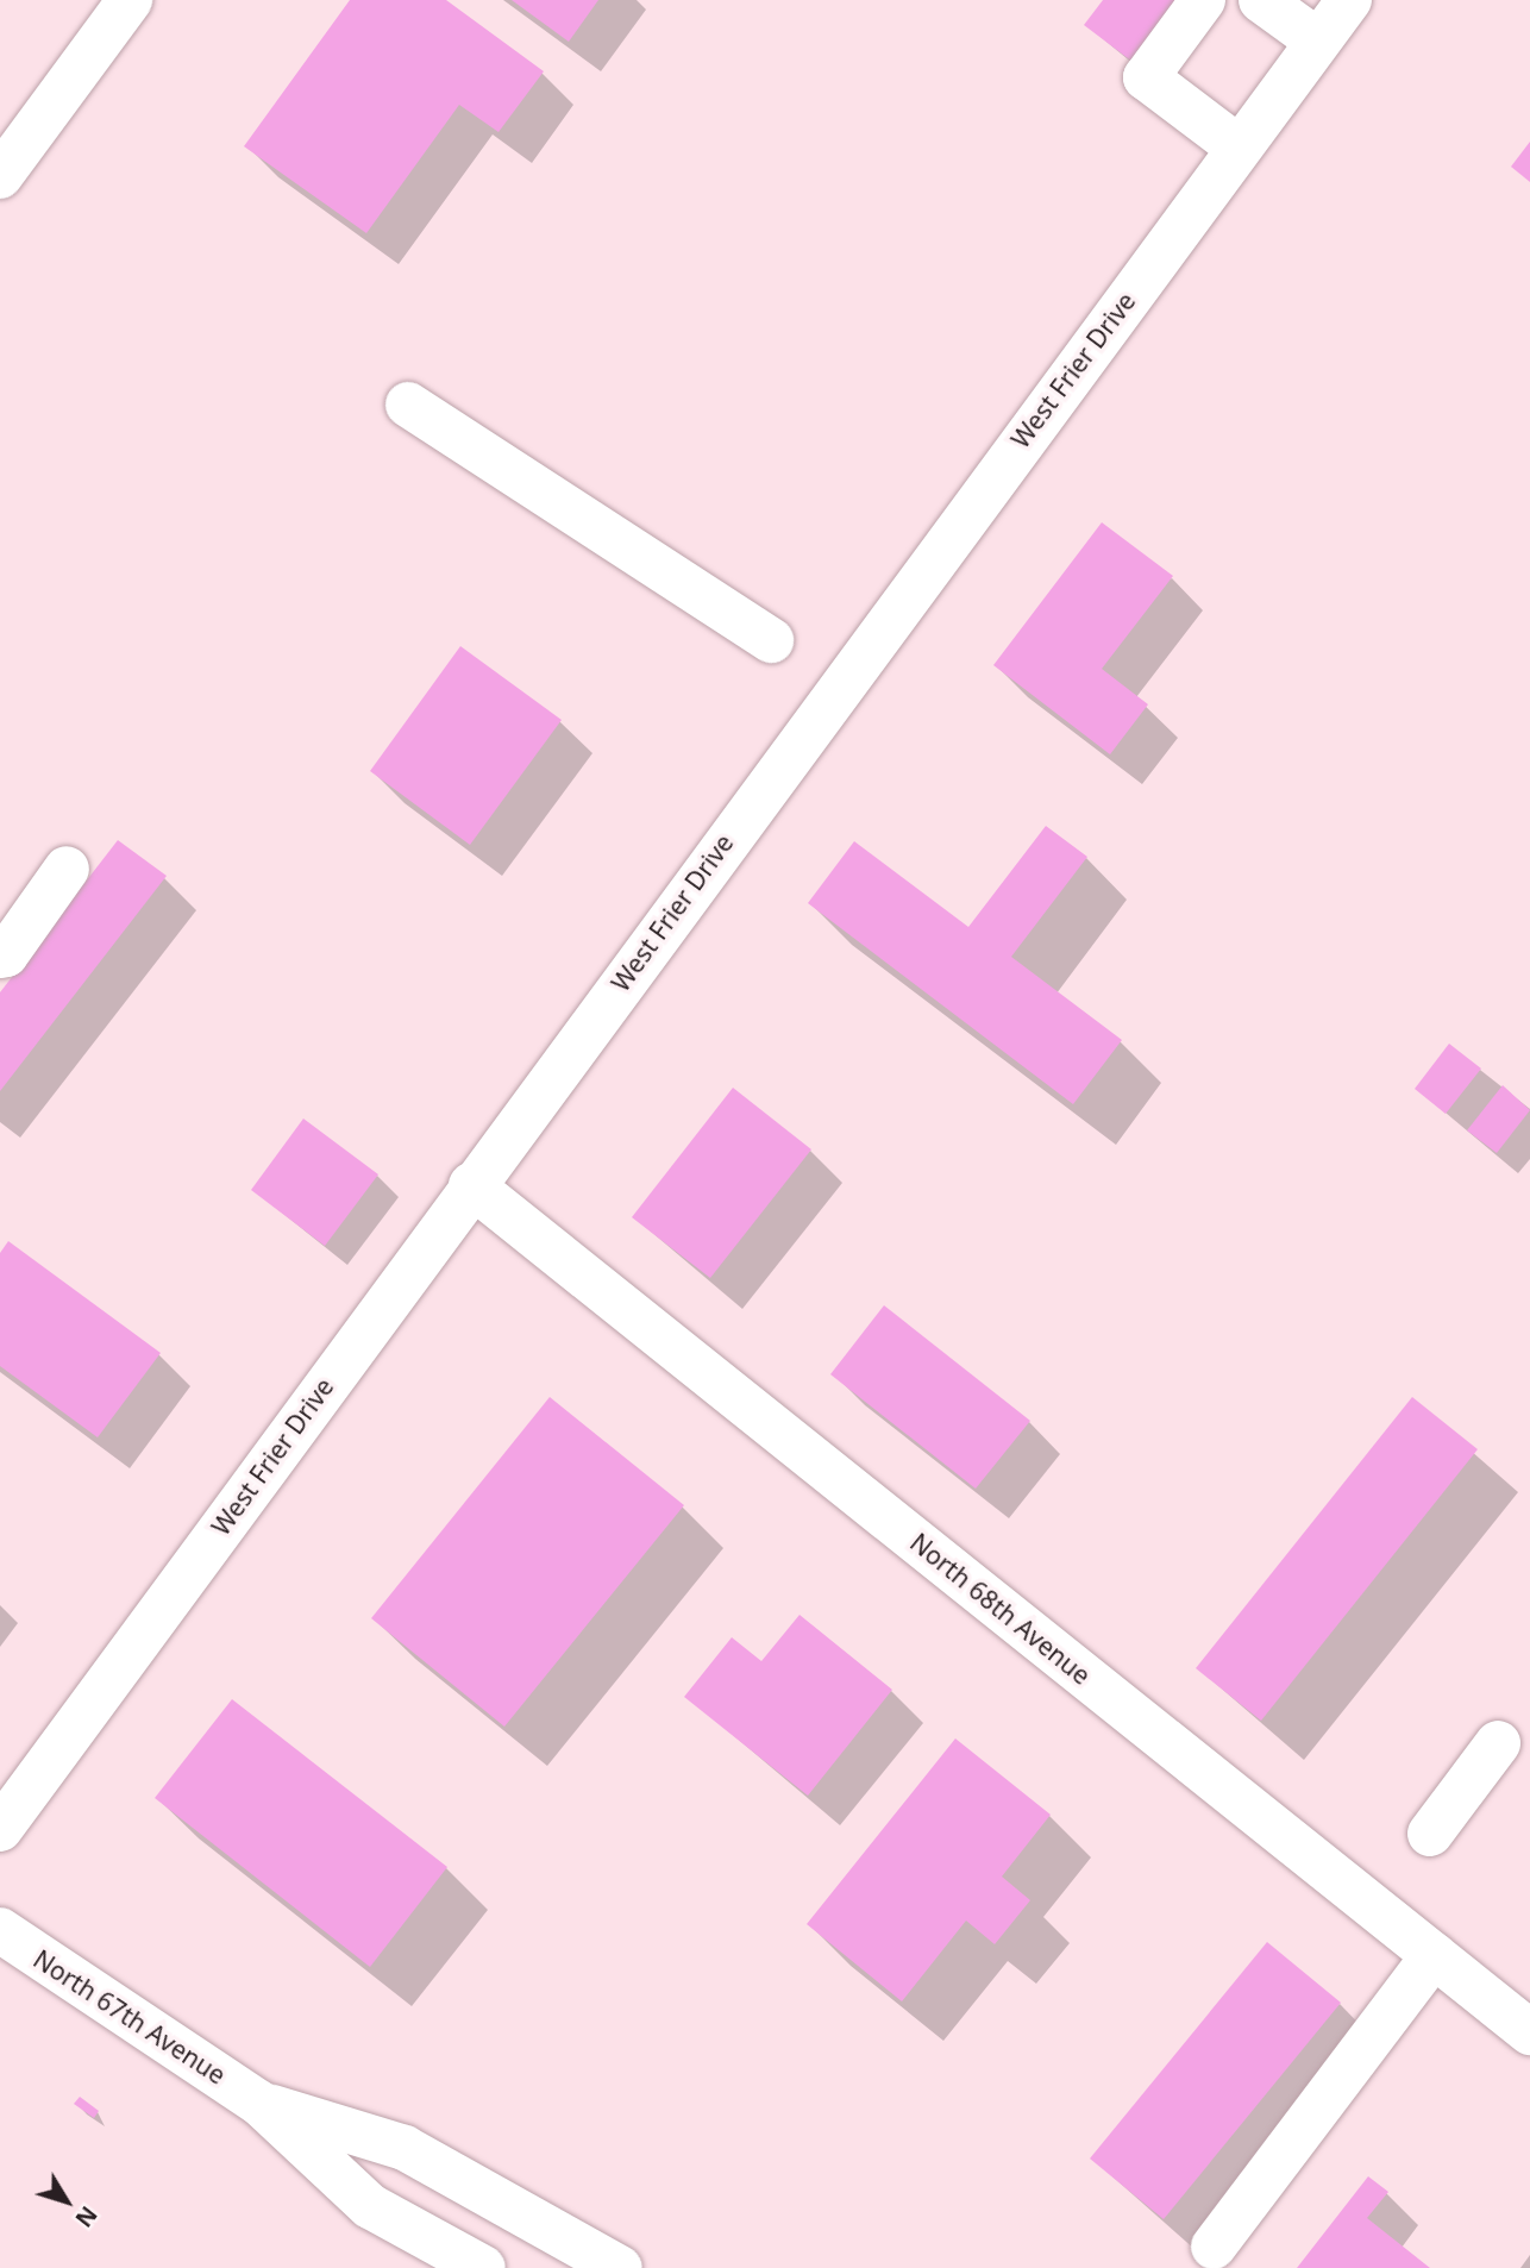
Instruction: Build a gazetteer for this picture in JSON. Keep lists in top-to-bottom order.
{
  "streets": {
    "street": ["West Frier Drive", "North 68th Avenue", "North 67th Avenue"]
  },
  "crossings": [
    ["West Frier Drive", "North 68th Avenue"]
  ],
  "north": "bottom right"
}
